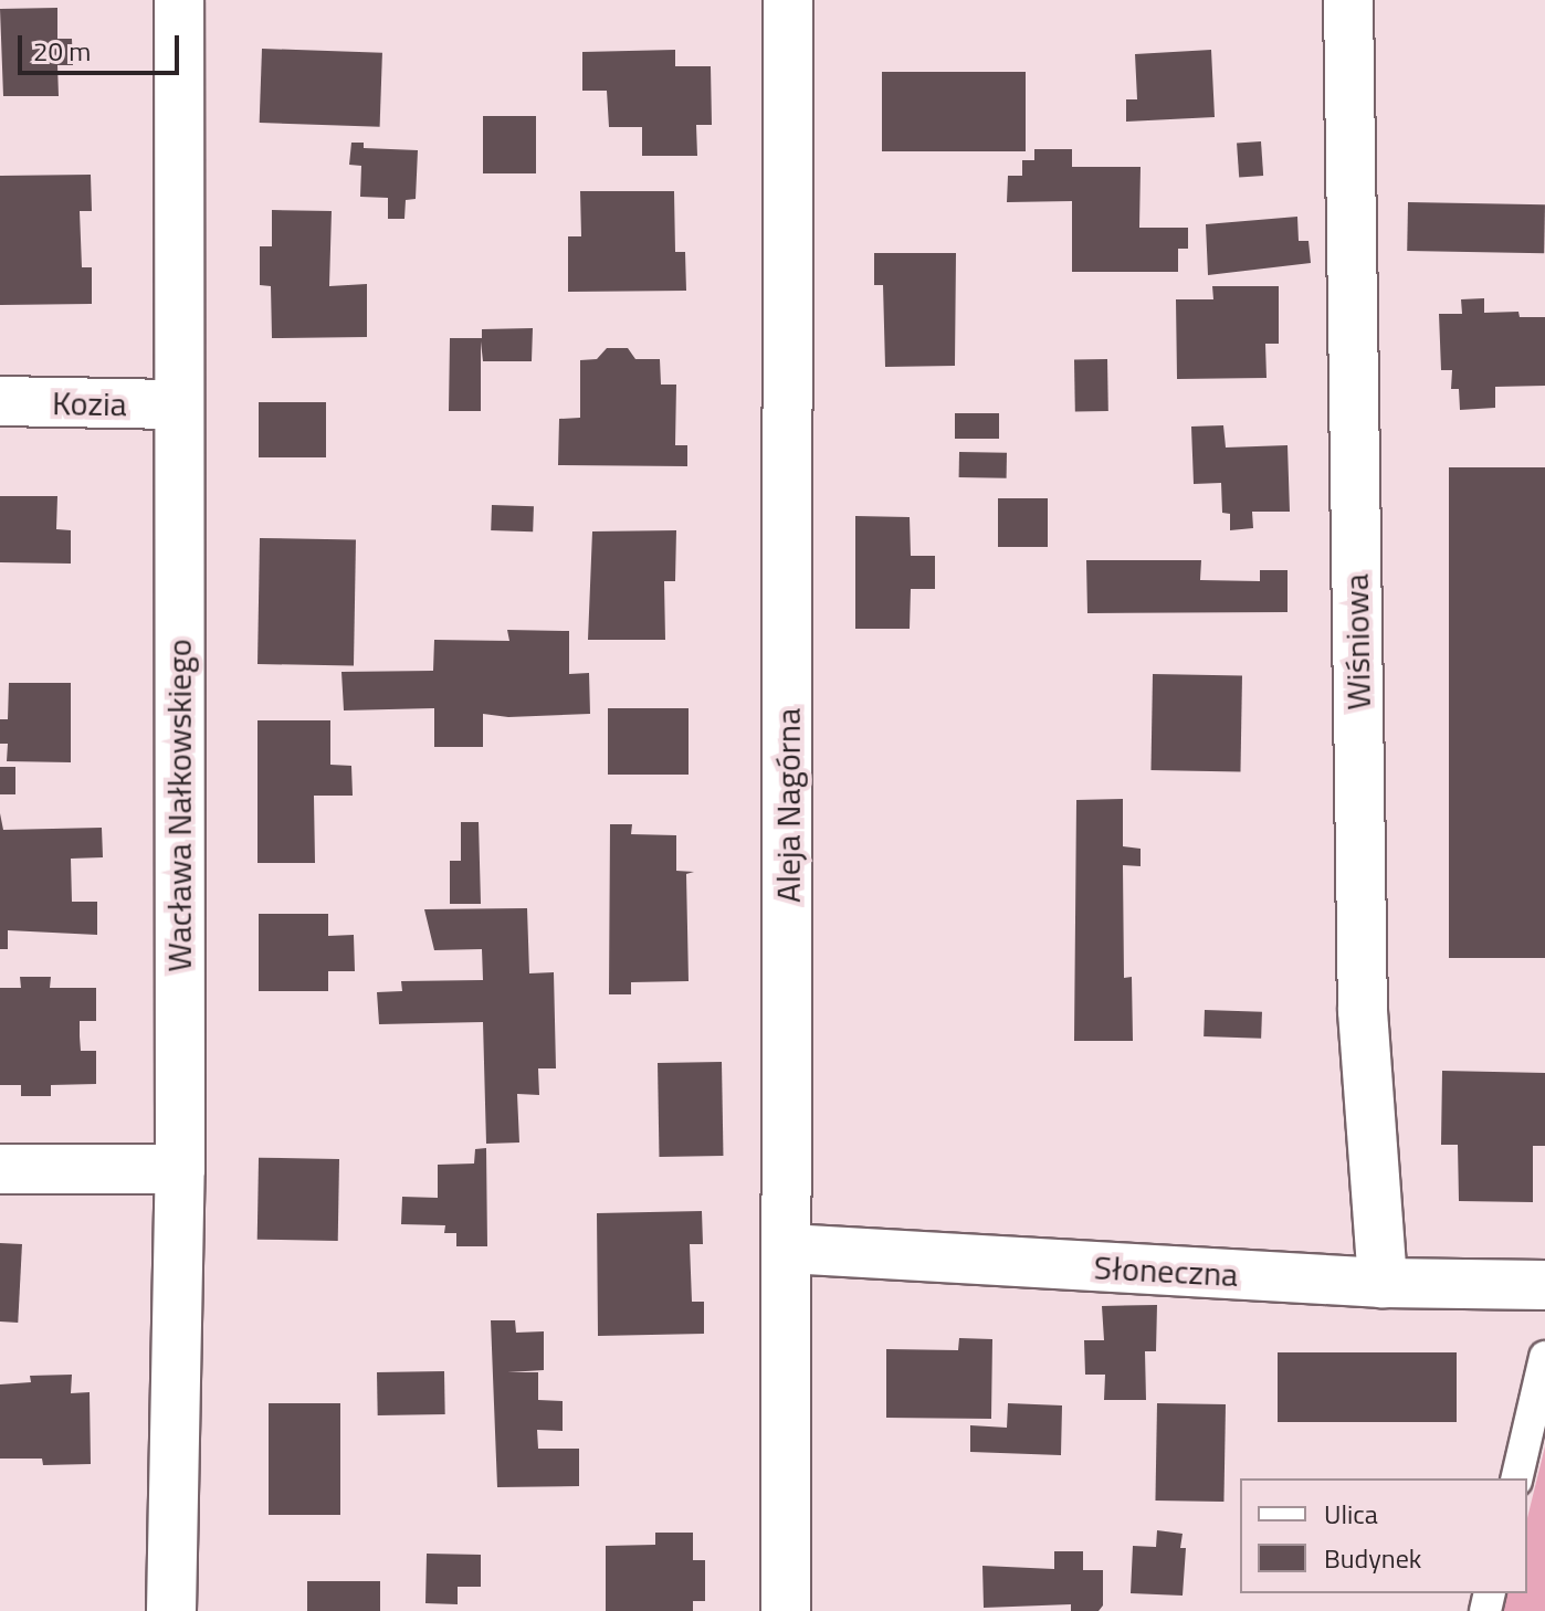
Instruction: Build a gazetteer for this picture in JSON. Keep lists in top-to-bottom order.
{
  "streets": {
    "street": [
      "Kozia",
      "Wiśniowa",
      "Wacława Nałkowskiego",
      "Aleja Nagórna",
      "Słoneczna"
    ]
  },
  "crossings": [
    ["Kozia", "Wacława Nałkowskiego"],
    ["Wiśniowa", "Słoneczna"],
    ["Aleja Nagórna", "Słoneczna"]
  ],
  "legend": ["Ulica", "Budynek"],
  "scale_bar": "20 m"
}
